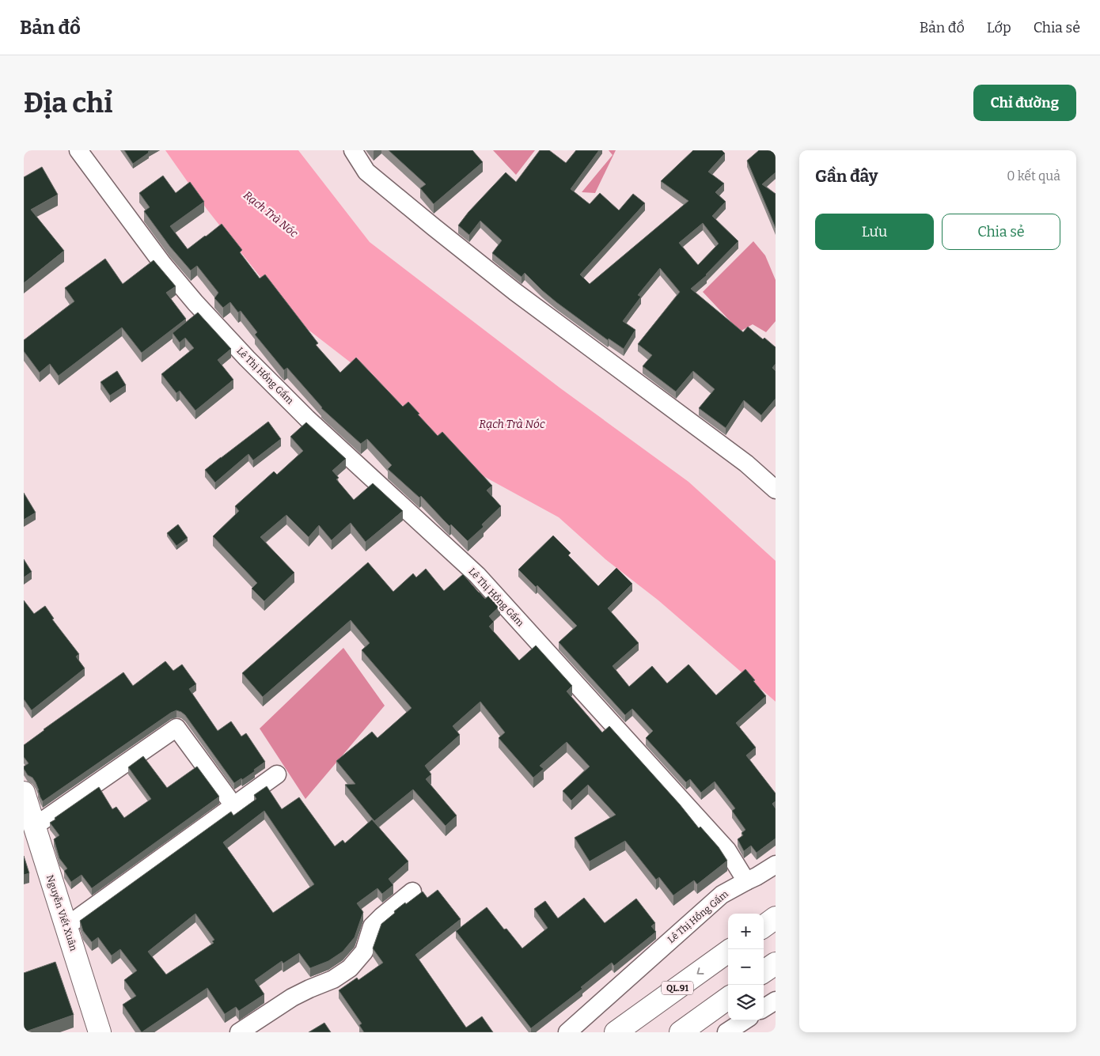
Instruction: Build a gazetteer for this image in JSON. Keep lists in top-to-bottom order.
{
  "streets": {
    "main road": ["Nguyễn Viết Xuân", "QL.91"],
    "street": ["Lê Thị Hồng Gấm"]
  },
  "water": ["Rạch Trà Nóc"],
  "page": {
    "header": "Bản đồ",
    "nav": ["Bản đồ", "Lớp", "Chia sẻ"],
    "buttons": [
      "Chỉ đường",
      ["Lưu", "Chia sẻ"]
    ],
    "title": "Địa chỉ",
    "heading": ["Gần đây", "0 kết quả"],
    "map_buttons": ["+", "−"]
  }
}
